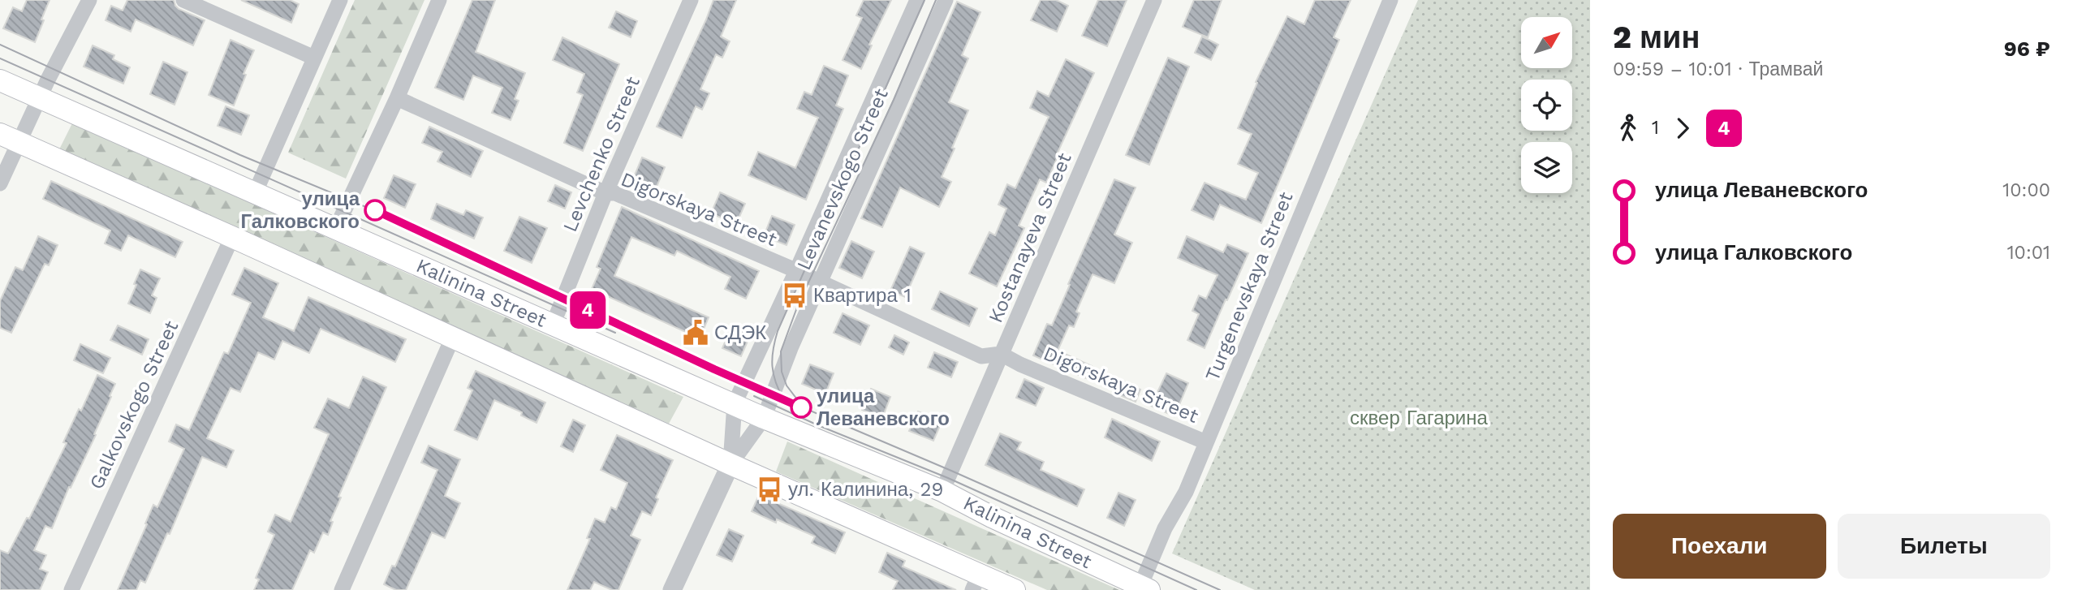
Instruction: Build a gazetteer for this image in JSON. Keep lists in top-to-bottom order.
{
  "streets": {
    "main road": ["Kalinina Street"],
    "street": [
      "Levchenko Street",
      "Levanevskogo Street",
      "Digorskaya Street",
      "Kostanayeva Street",
      "Turgenevskaya Street",
      "Galkovskogo Street"
    ]
  },
  "crossings": [
    ["Levchenko Street", "Digorskaya Street"],
    ["Levchenko Street", "Kalinina Street"],
    ["Levanevskogo Street", "Digorskaya Street"],
    ["Levanevskogo Street", "Kalinina Street"],
    ["Digorskaya Street", "Kostanayeva Street"],
    ["Digorskaya Street", "Turgenevskaya Street"],
    ["Kostanayeva Street", "Kalinina Street"],
    ["Turgenevskaya Street", "Kalinina Street"]
  ],
  "parks": ["сквер Гагарина"],
  "places": {
    "other": ["улица Галковского", "улица Леваневского"],
    "bus stop": ["Квартира 1", "ул. Калинина, 29"],
    "public building": ["СДЭК"]
  },
  "lines": ["tram line 4"],
  "north": "top right",
  "page": {
    "on_map": "4",
    "heading": ["2 мин", "09:59 – 10:01 · Трамвай", "96 ₽"],
    "legs": ["1", "4"],
    "list": [
      {
        "name": "улица Леваневского",
        "value": "10:00"
      },
      {
        "name": "улица Галковского",
        "value": "10:01"
      }
    ],
    "buttons": ["Поехали", "Билеты"]
  }
}
